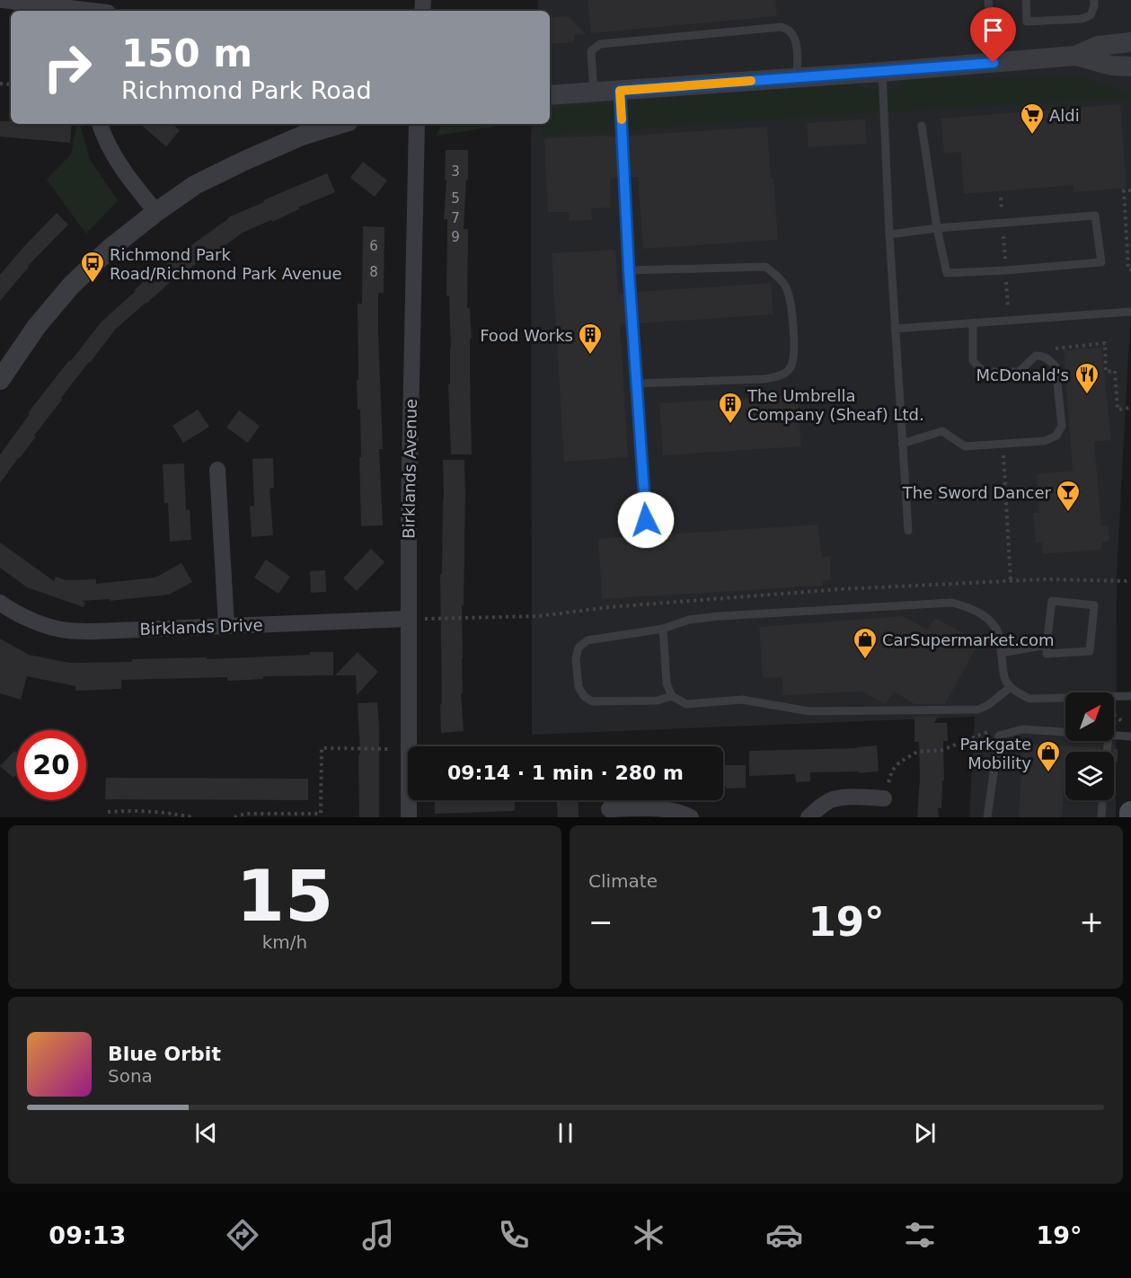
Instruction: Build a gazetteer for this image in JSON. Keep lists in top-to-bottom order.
{
  "streets": {
    "street": ["Birklands Avenue", "Birklands Drive"]
  },
  "crossings": [
    ["Birklands Avenue", "Birklands Drive"]
  ],
  "places": {
    "supermarket": ["Aldi"],
    "bus stop": ["Richmond Park Road/Richmond Park Avenue"],
    "building": ["Food Works", "The Umbrella Company (Sheaf) Ltd."],
    "restaurant": ["McDonald's"],
    "bar": ["The Sword Dancer"],
    "shop": ["CarSupermarket.com", "Parkgate Mobility"]
  },
  "house_numbers": [
    "3",
    "5",
    "7",
    "9",
    "6",
    "8"
  ],
  "north": "top right",
  "page": {
    "turn": ["150 m", "Richmond Park Road"],
    "limit": "20",
    "trip": "09:14 · 1 min · 280 m",
    "tile": [
      ["15", "km/h"],
      "Climate"
    ],
    "heat": ["−", "19°", "+"],
    "song": ["Blue Orbit", "Sona"],
    "tabs": ["09:13", "19°"]
  }
}
